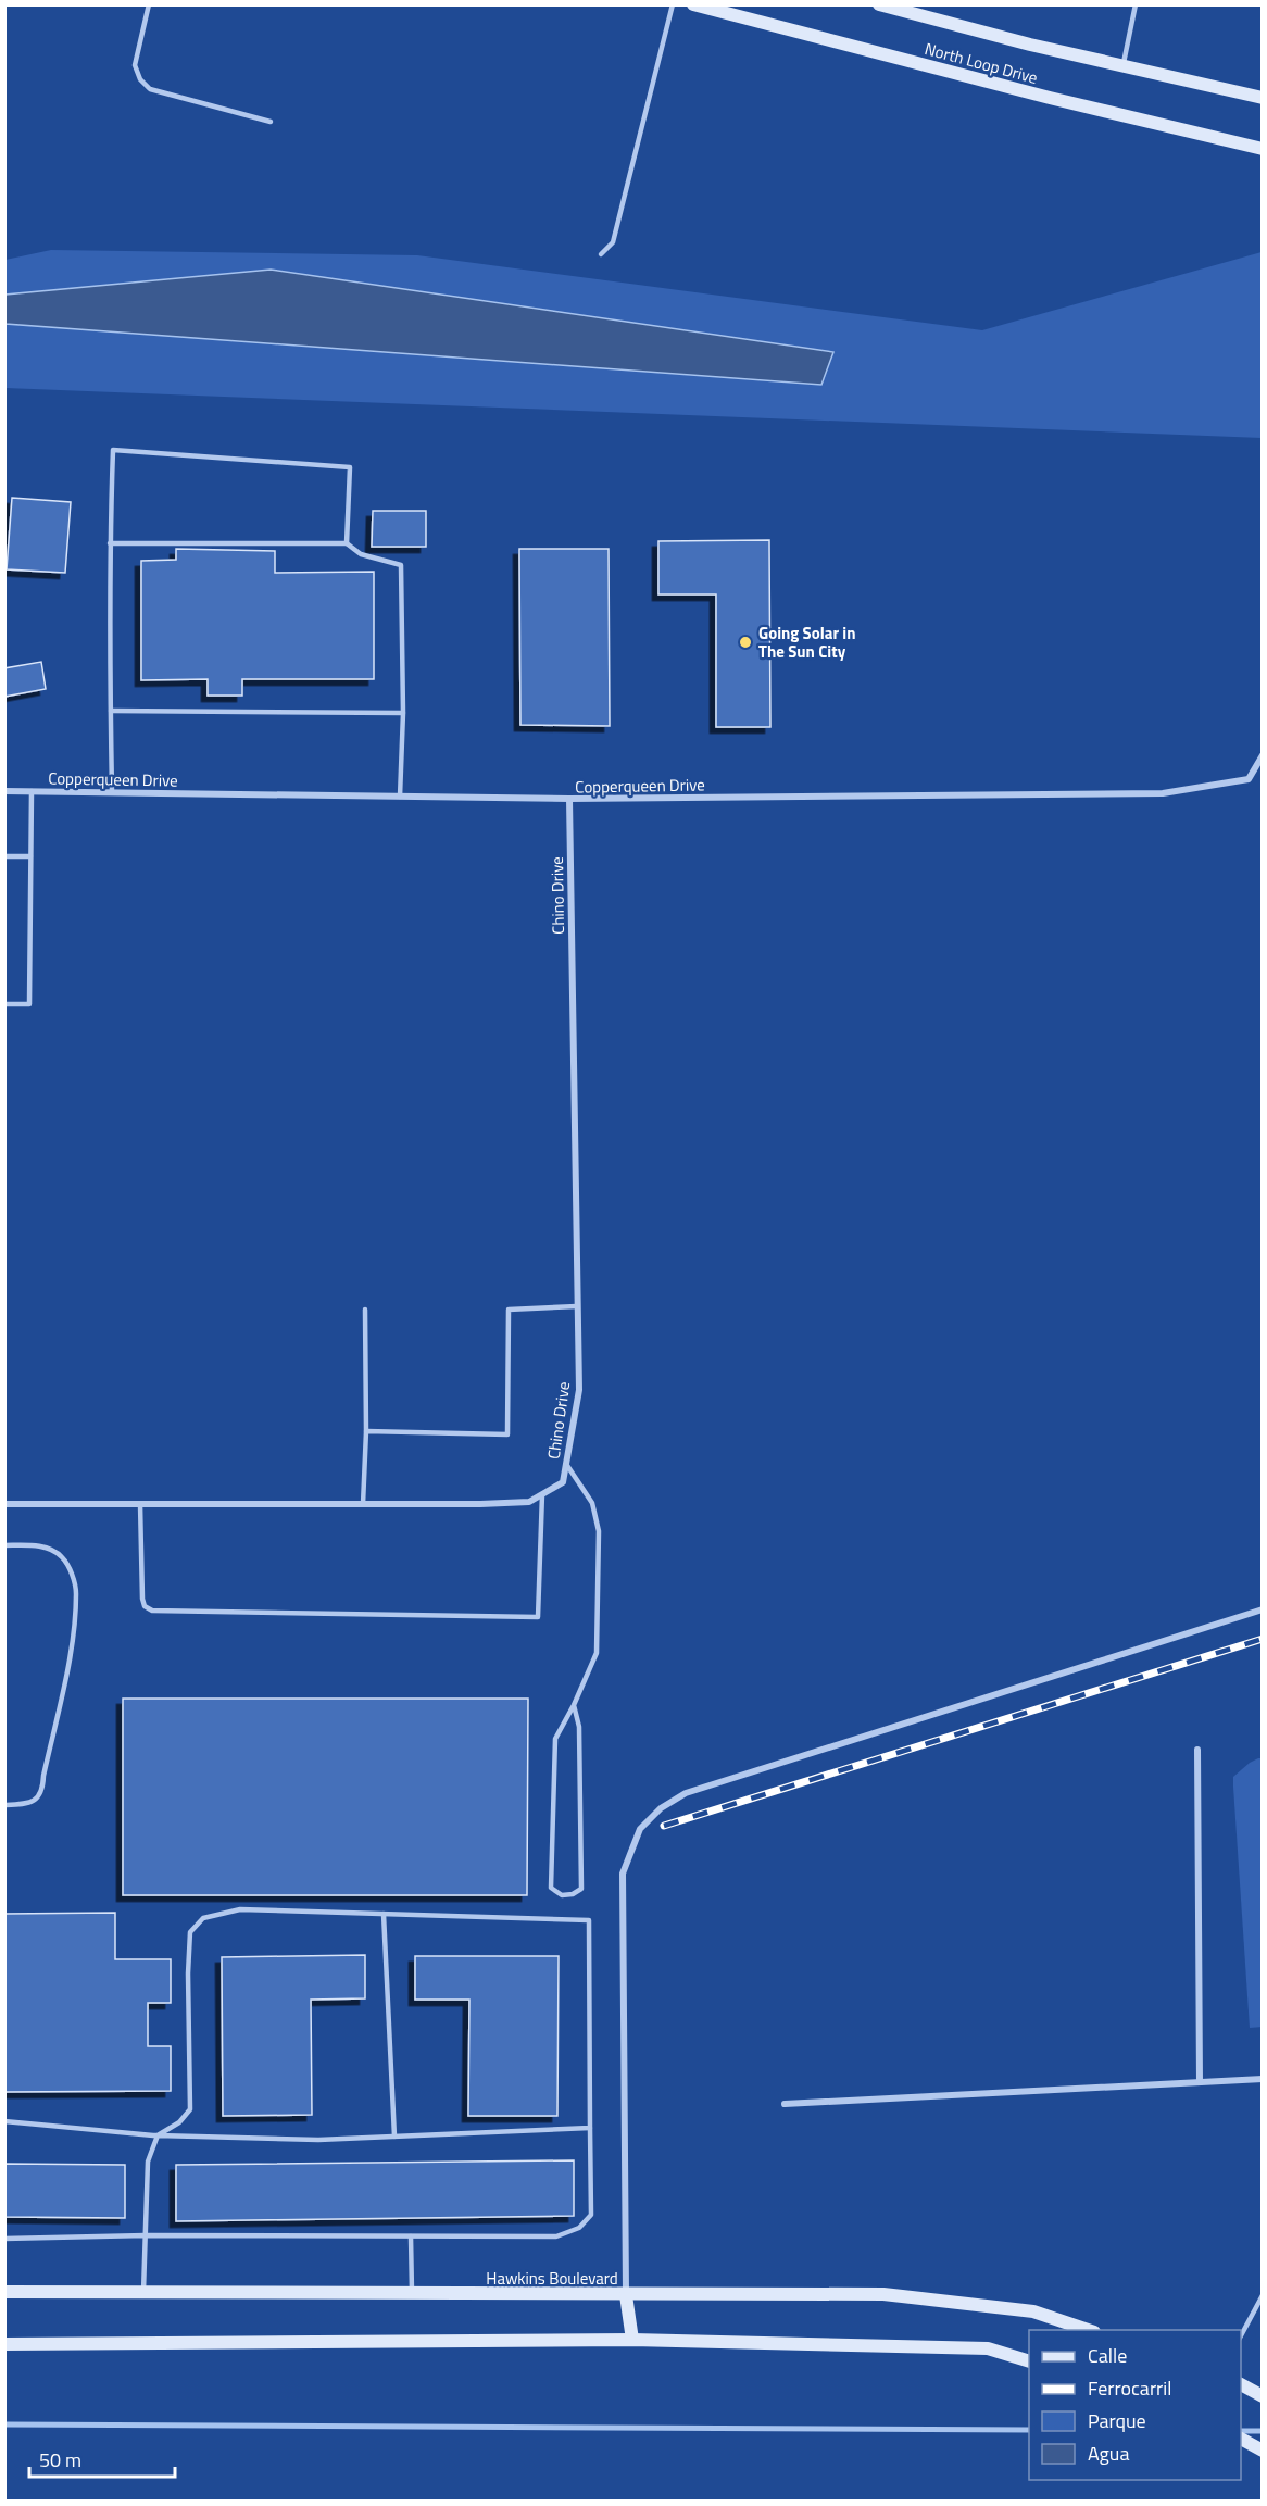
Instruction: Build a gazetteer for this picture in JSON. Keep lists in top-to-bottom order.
{
  "streets": {
    "main road": ["North Loop Drive", "Hawkins Boulevard"],
    "street": ["Copperqueen Drive", "Chino Drive"]
  },
  "crossings": [
    ["Copperqueen Drive", "Chino Drive"]
  ],
  "places": ["Going Solar in The Sun City"],
  "legend": [
    "Calle",
    "Ferrocarril",
    "Parque",
    "Agua"
  ],
  "scale_bar": "50 m"
}
